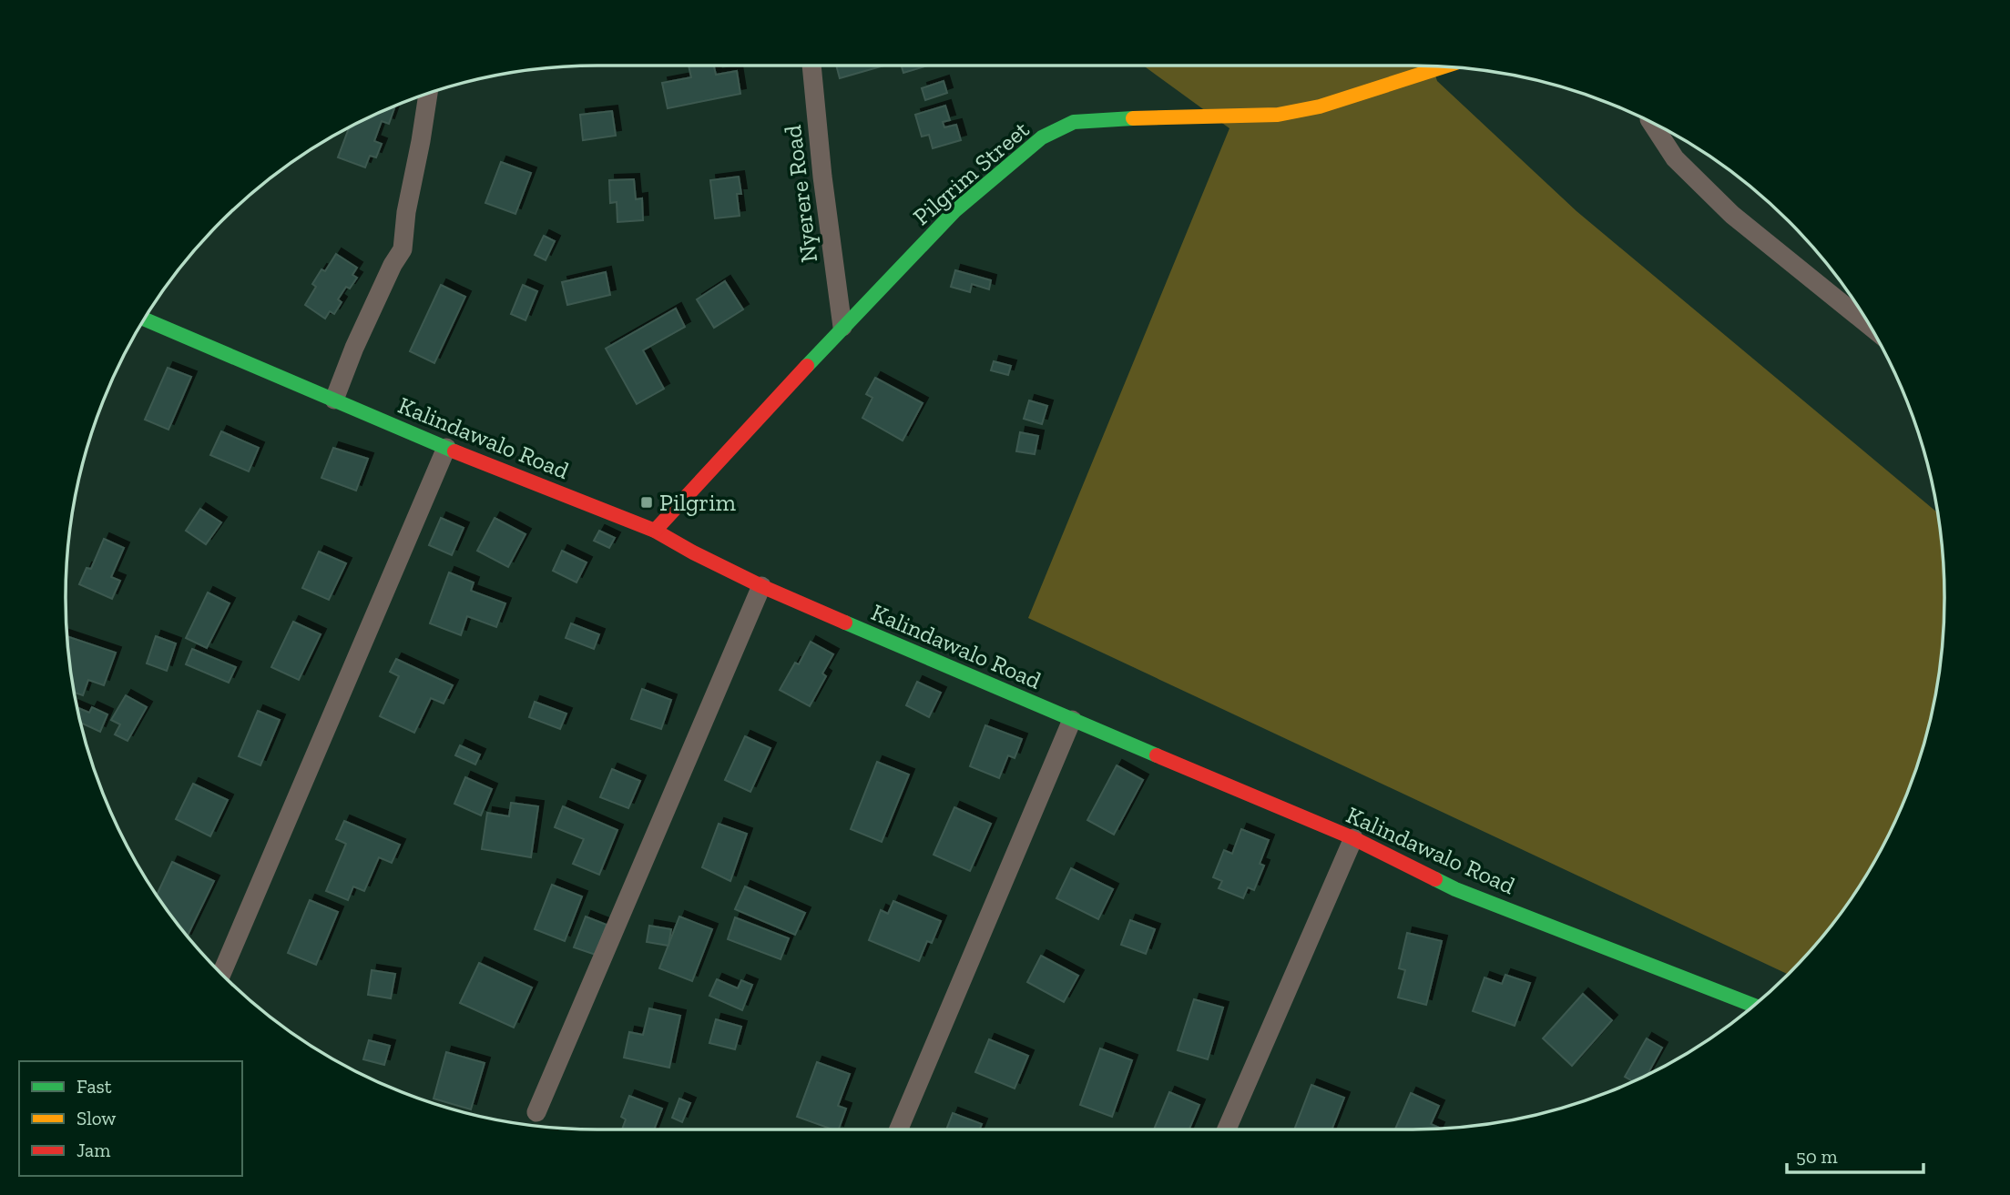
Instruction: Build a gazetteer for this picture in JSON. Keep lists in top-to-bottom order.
{
  "streets": {
    "street": ["Pilgrim Street", "Nyerere Road", "Kalindawalo Road"]
  },
  "crossings": [
    ["Pilgrim Street", "Nyerere Road"],
    ["Pilgrim Street", "Kalindawalo Road"]
  ],
  "places": {
    "transit": ["Pilgrim"]
  },
  "legend": ["Fast", "Slow", "Jam"],
  "scale_bar": "50 m"
}
